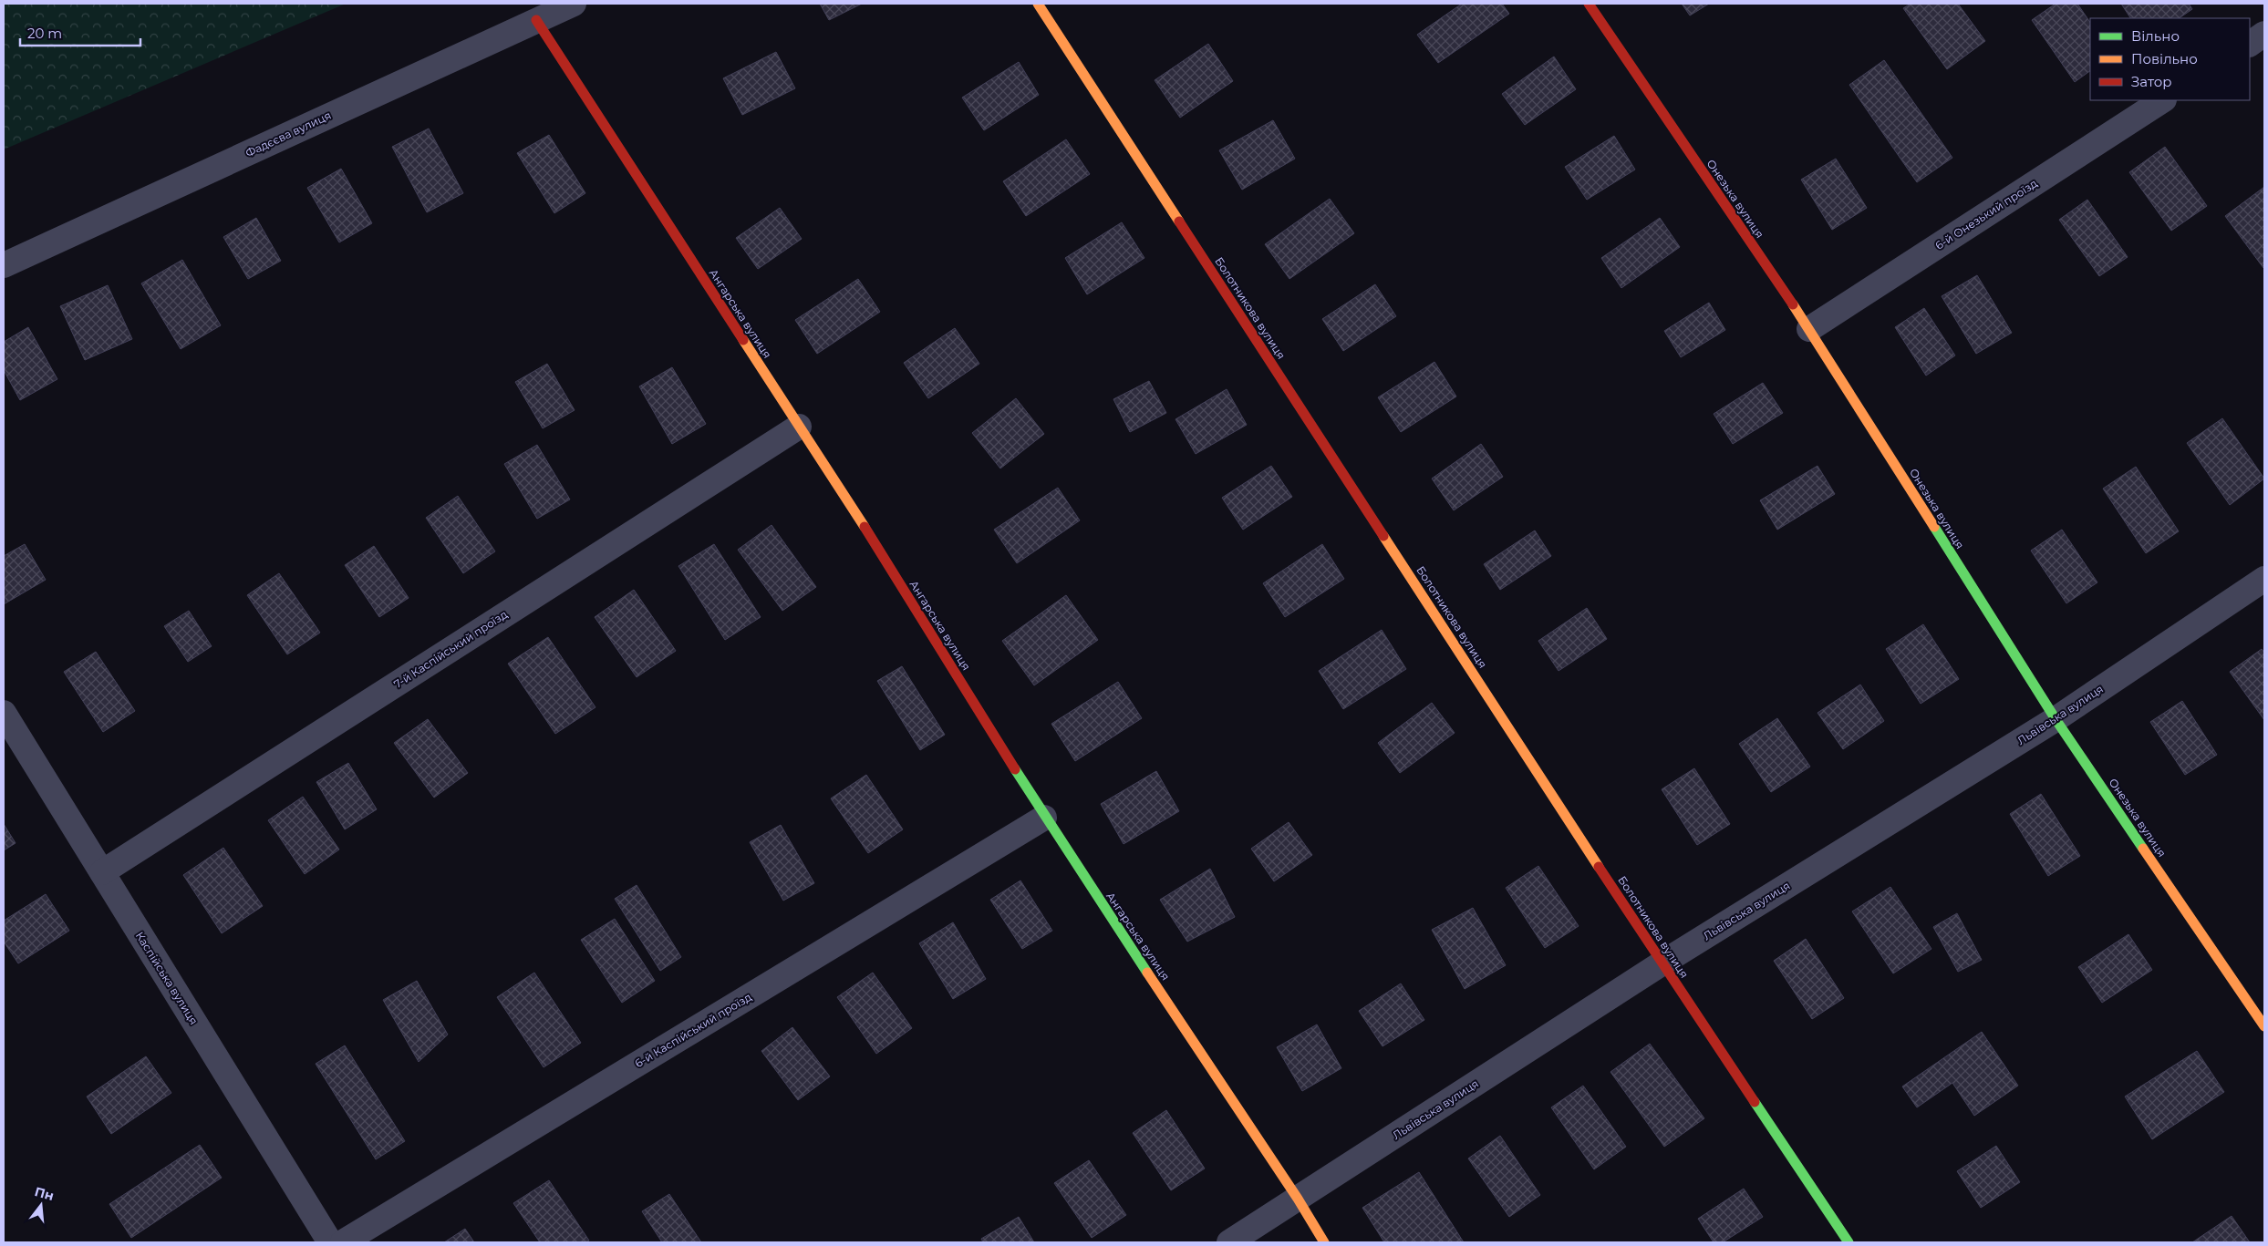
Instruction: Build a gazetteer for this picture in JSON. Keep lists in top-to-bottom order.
{
  "streets": {
    "street": [
      "Фадєєва вулиця",
      "Онезька вулиця",
      "6-й Онезький проїзд",
      "Болотникова вулиця",
      "Ангарська вулиця",
      "7-й Каспійський проїзд",
      "Львівська вулиця",
      "Каспійська вулиця",
      "6-й Каспійський проїзд"
    ]
  },
  "crossings": [
    ["Фадєєва вулиця", "Ангарська вулиця"],
    ["Онезька вулиця", "6-й Онезький проїзд"],
    ["Онезька вулиця", "Львівська вулиця"],
    ["Болотникова вулиця", "Львівська вулиця"],
    ["Ангарська вулиця", "7-й Каспійський проїзд"],
    ["Ангарська вулиця", "Львівська вулиця"],
    ["Ангарська вулиця", "6-й Каспійський проїзд"],
    ["7-й Каспійський проїзд", "Каспійська вулиця"]
  ],
  "legend": ["Вільно", "Повільно", "Затор"],
  "scale_bar": "20 m",
  "north": "top"
}
